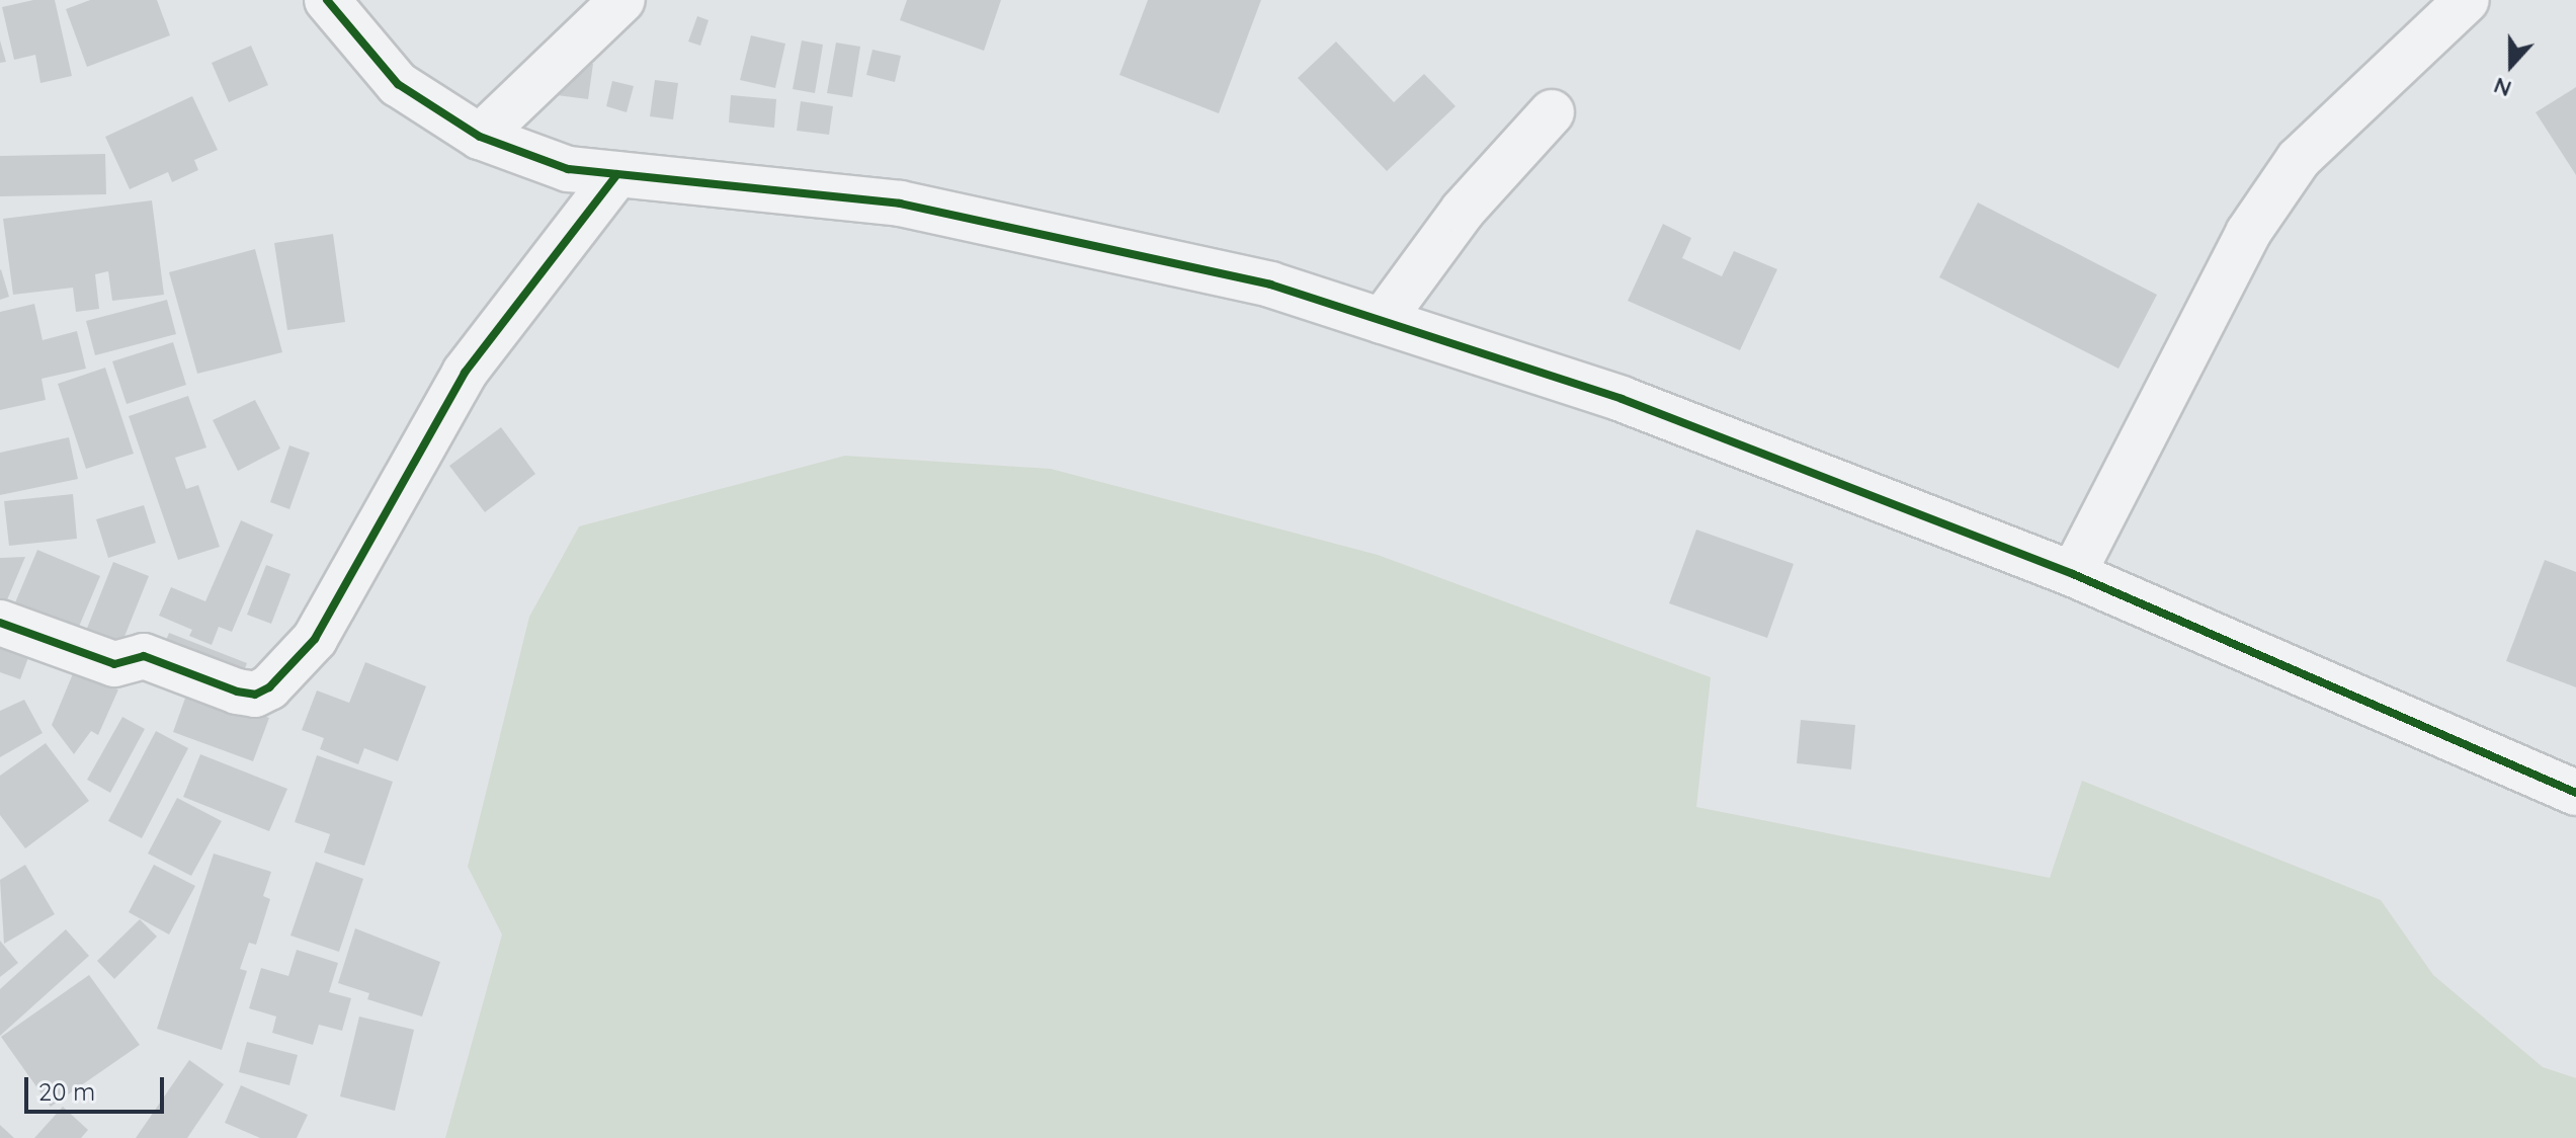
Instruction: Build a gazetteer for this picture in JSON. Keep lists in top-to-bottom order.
{
  "scale_bar": "20 m",
  "north": "bottom"
}
